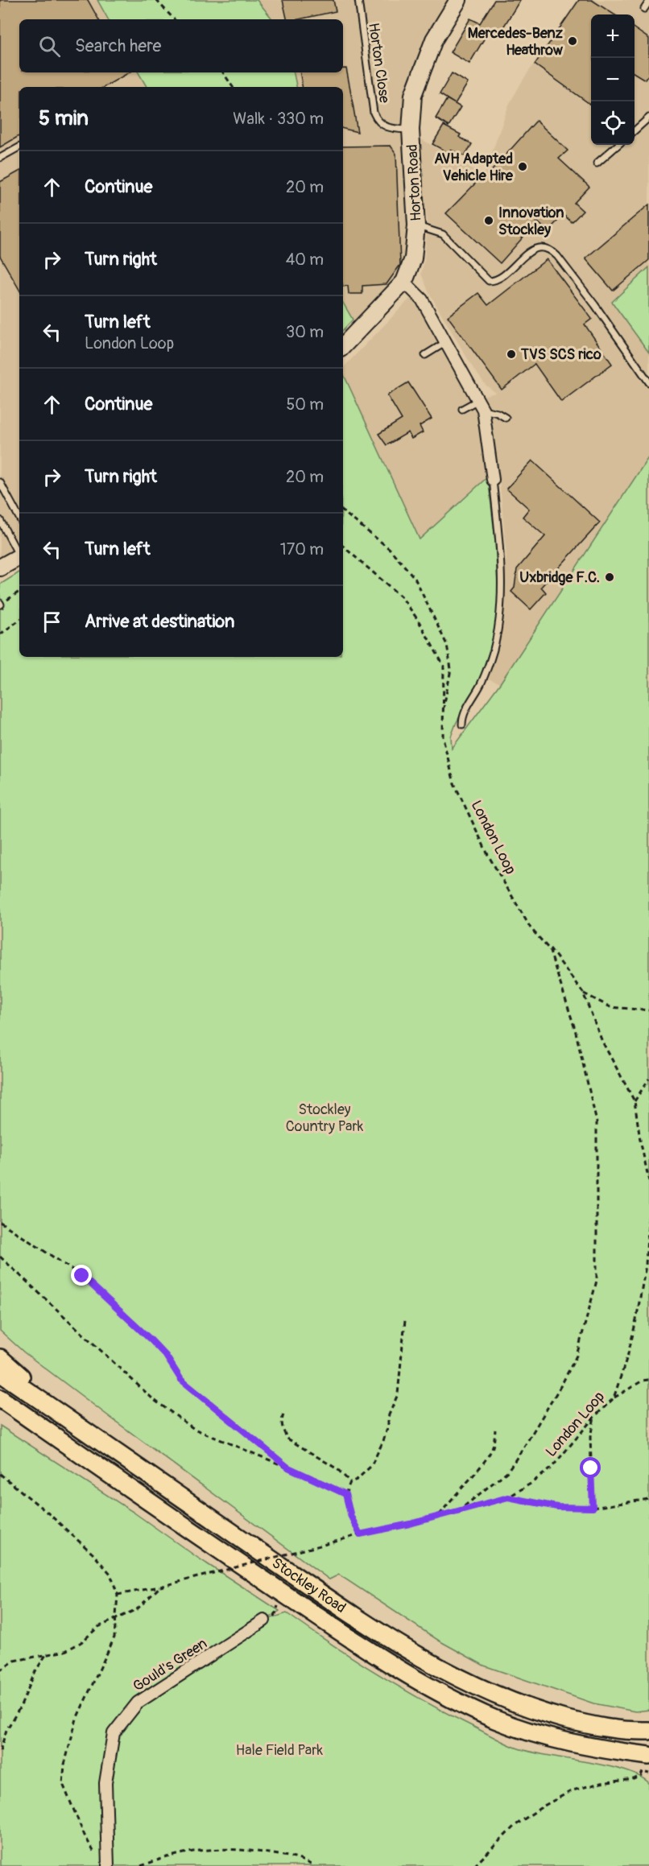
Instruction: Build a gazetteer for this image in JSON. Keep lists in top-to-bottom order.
{
  "streets": {
    "main road": ["Stockley Road"],
    "street": ["Horton Road", "Gould's Green"],
    "lane": ["Horton Close"],
    "path": ["London Loop"]
  },
  "crossings": [
    ["Horton Close", "Horton Road"]
  ],
  "parks": ["Stockley Country Park", "Hale Field Park"],
  "places": [
    "Mercedes-Benz Heathrow",
    "AVH Adapted Vehicle Hire",
    "Innovation Stockley",
    "TVS SCS rico",
    "Uxbridge F.C."
  ],
  "page": {
    "map_buttons": ["+", "−"],
    "search": "Search here",
    "heading": ["5 min", "Walk · 330 m"],
    "list": [
      ["Continue", "20 m"],
      ["Turn right", "40 m"],
      ["Turn left", "London Loop", "30 m"],
      ["Continue", "50 m"],
      ["Turn right", "20 m"],
      ["Turn left", "170 m"],
      "Arrive at destination"
    ]
  }
}
